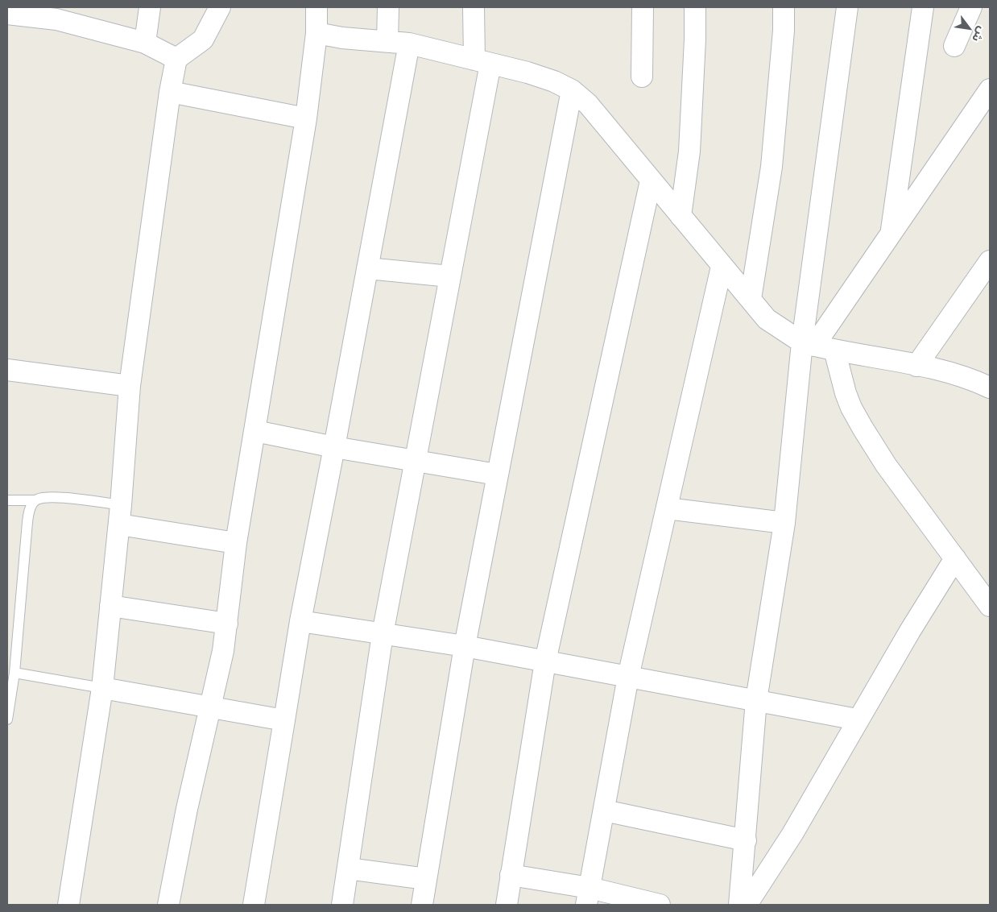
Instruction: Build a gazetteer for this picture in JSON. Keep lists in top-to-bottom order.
{
  "north": "bottom right"
}
